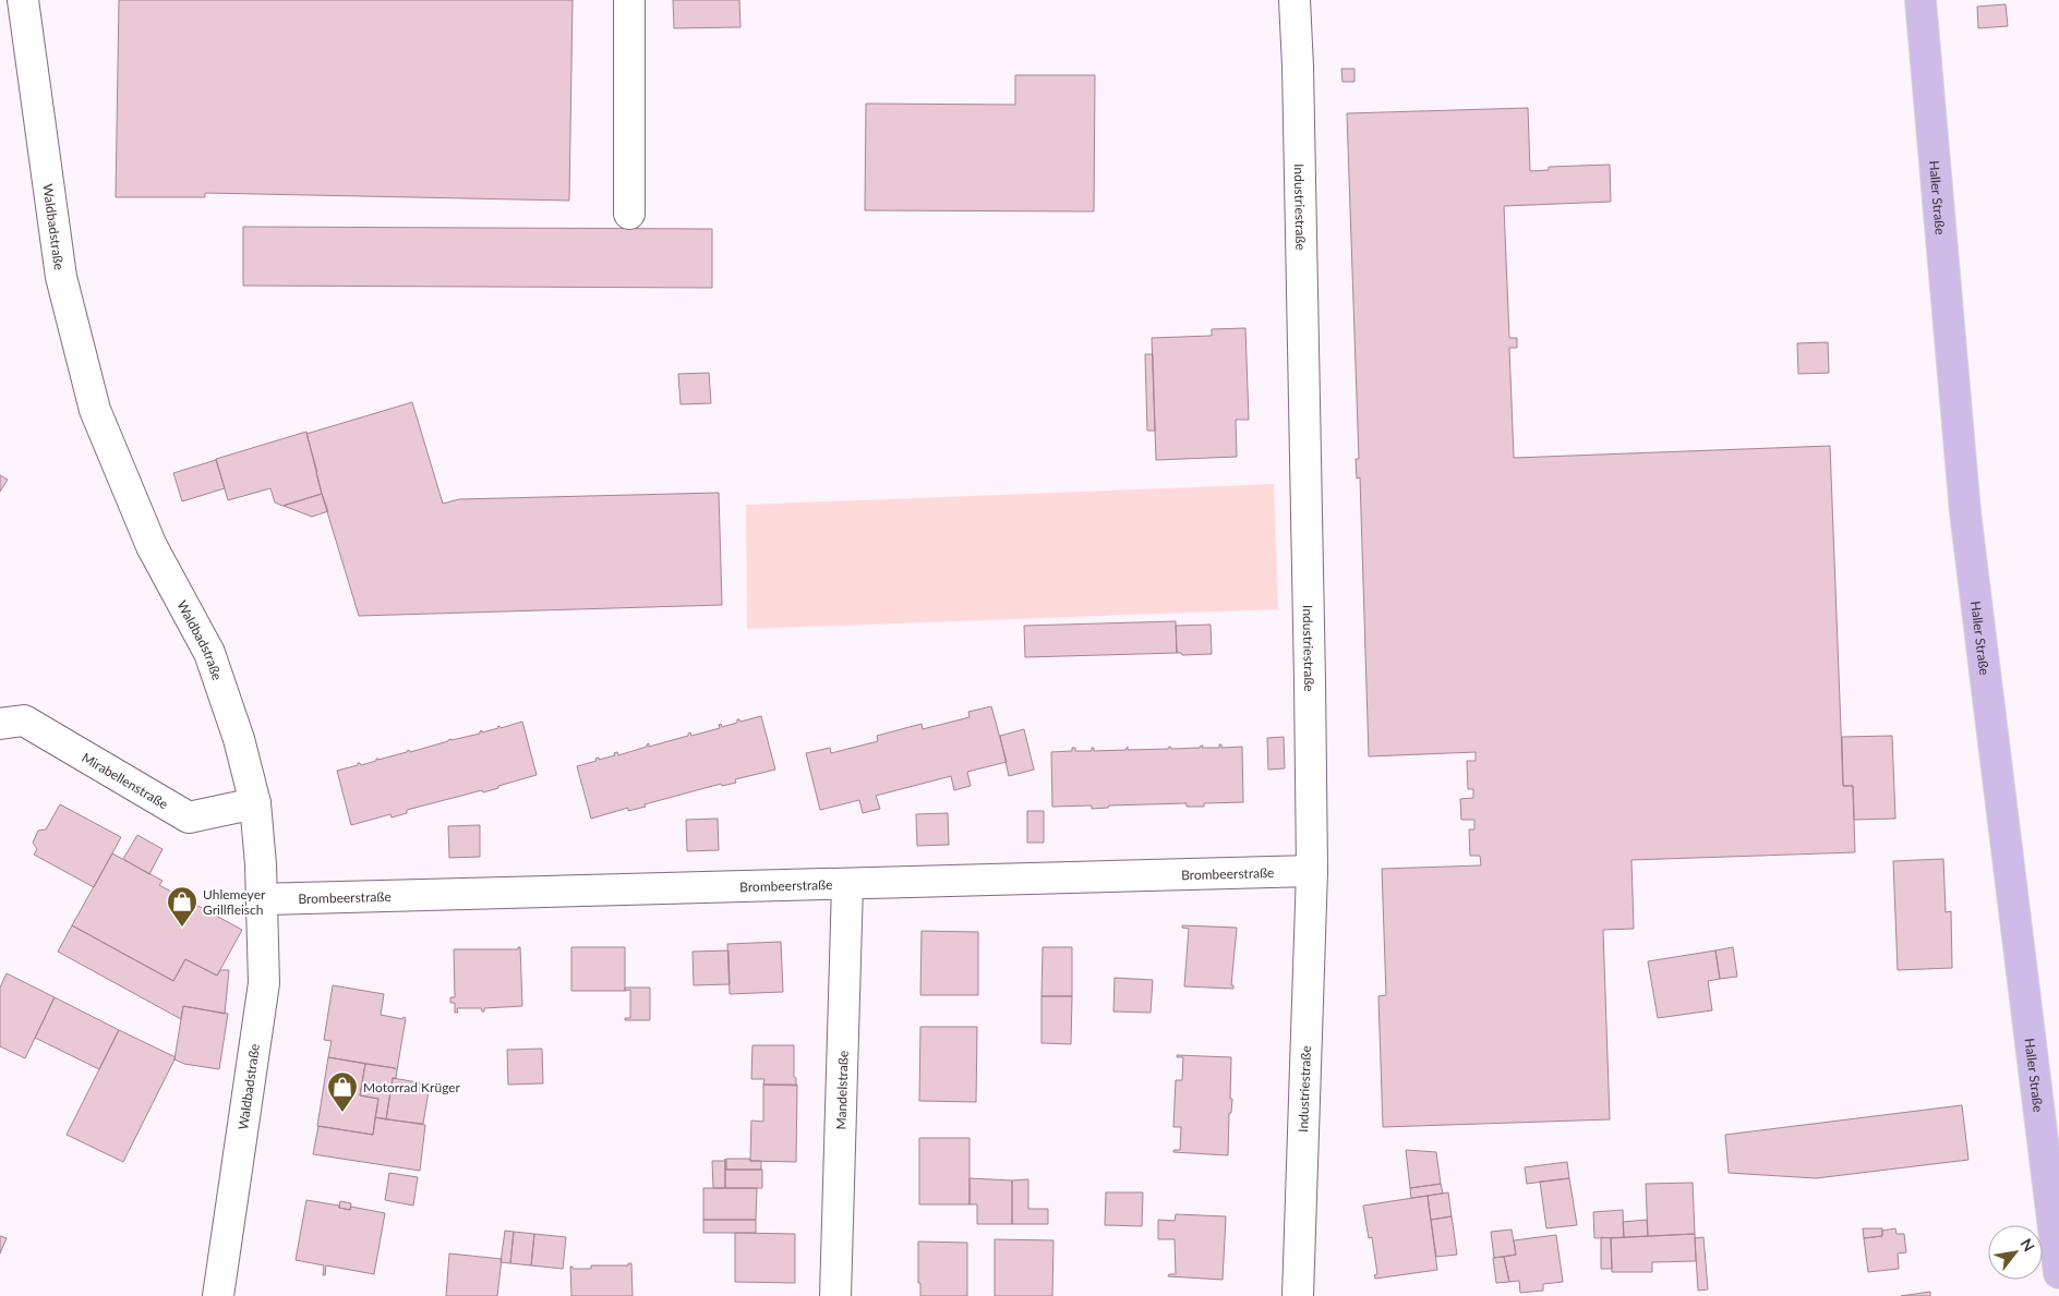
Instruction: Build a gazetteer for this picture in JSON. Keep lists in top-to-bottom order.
{
  "streets": {
    "main road": ["Haller Straße"],
    "street": [
      "Industriestraße",
      "Waldbadstraße",
      "Mirabellenstraße",
      "Brombeerstraße",
      "Mandelstraße"
    ]
  },
  "crossings": [
    ["Industriestraße", "Brombeerstraße"],
    ["Waldbadstraße", "Mirabellenstraße"],
    ["Waldbadstraße", "Brombeerstraße"],
    ["Brombeerstraße", "Mandelstraße"]
  ],
  "places": {
    "shop": ["Uhlemeyer Grillfleisch", "Motorrad Krüger"]
  },
  "north": "top right"
}
